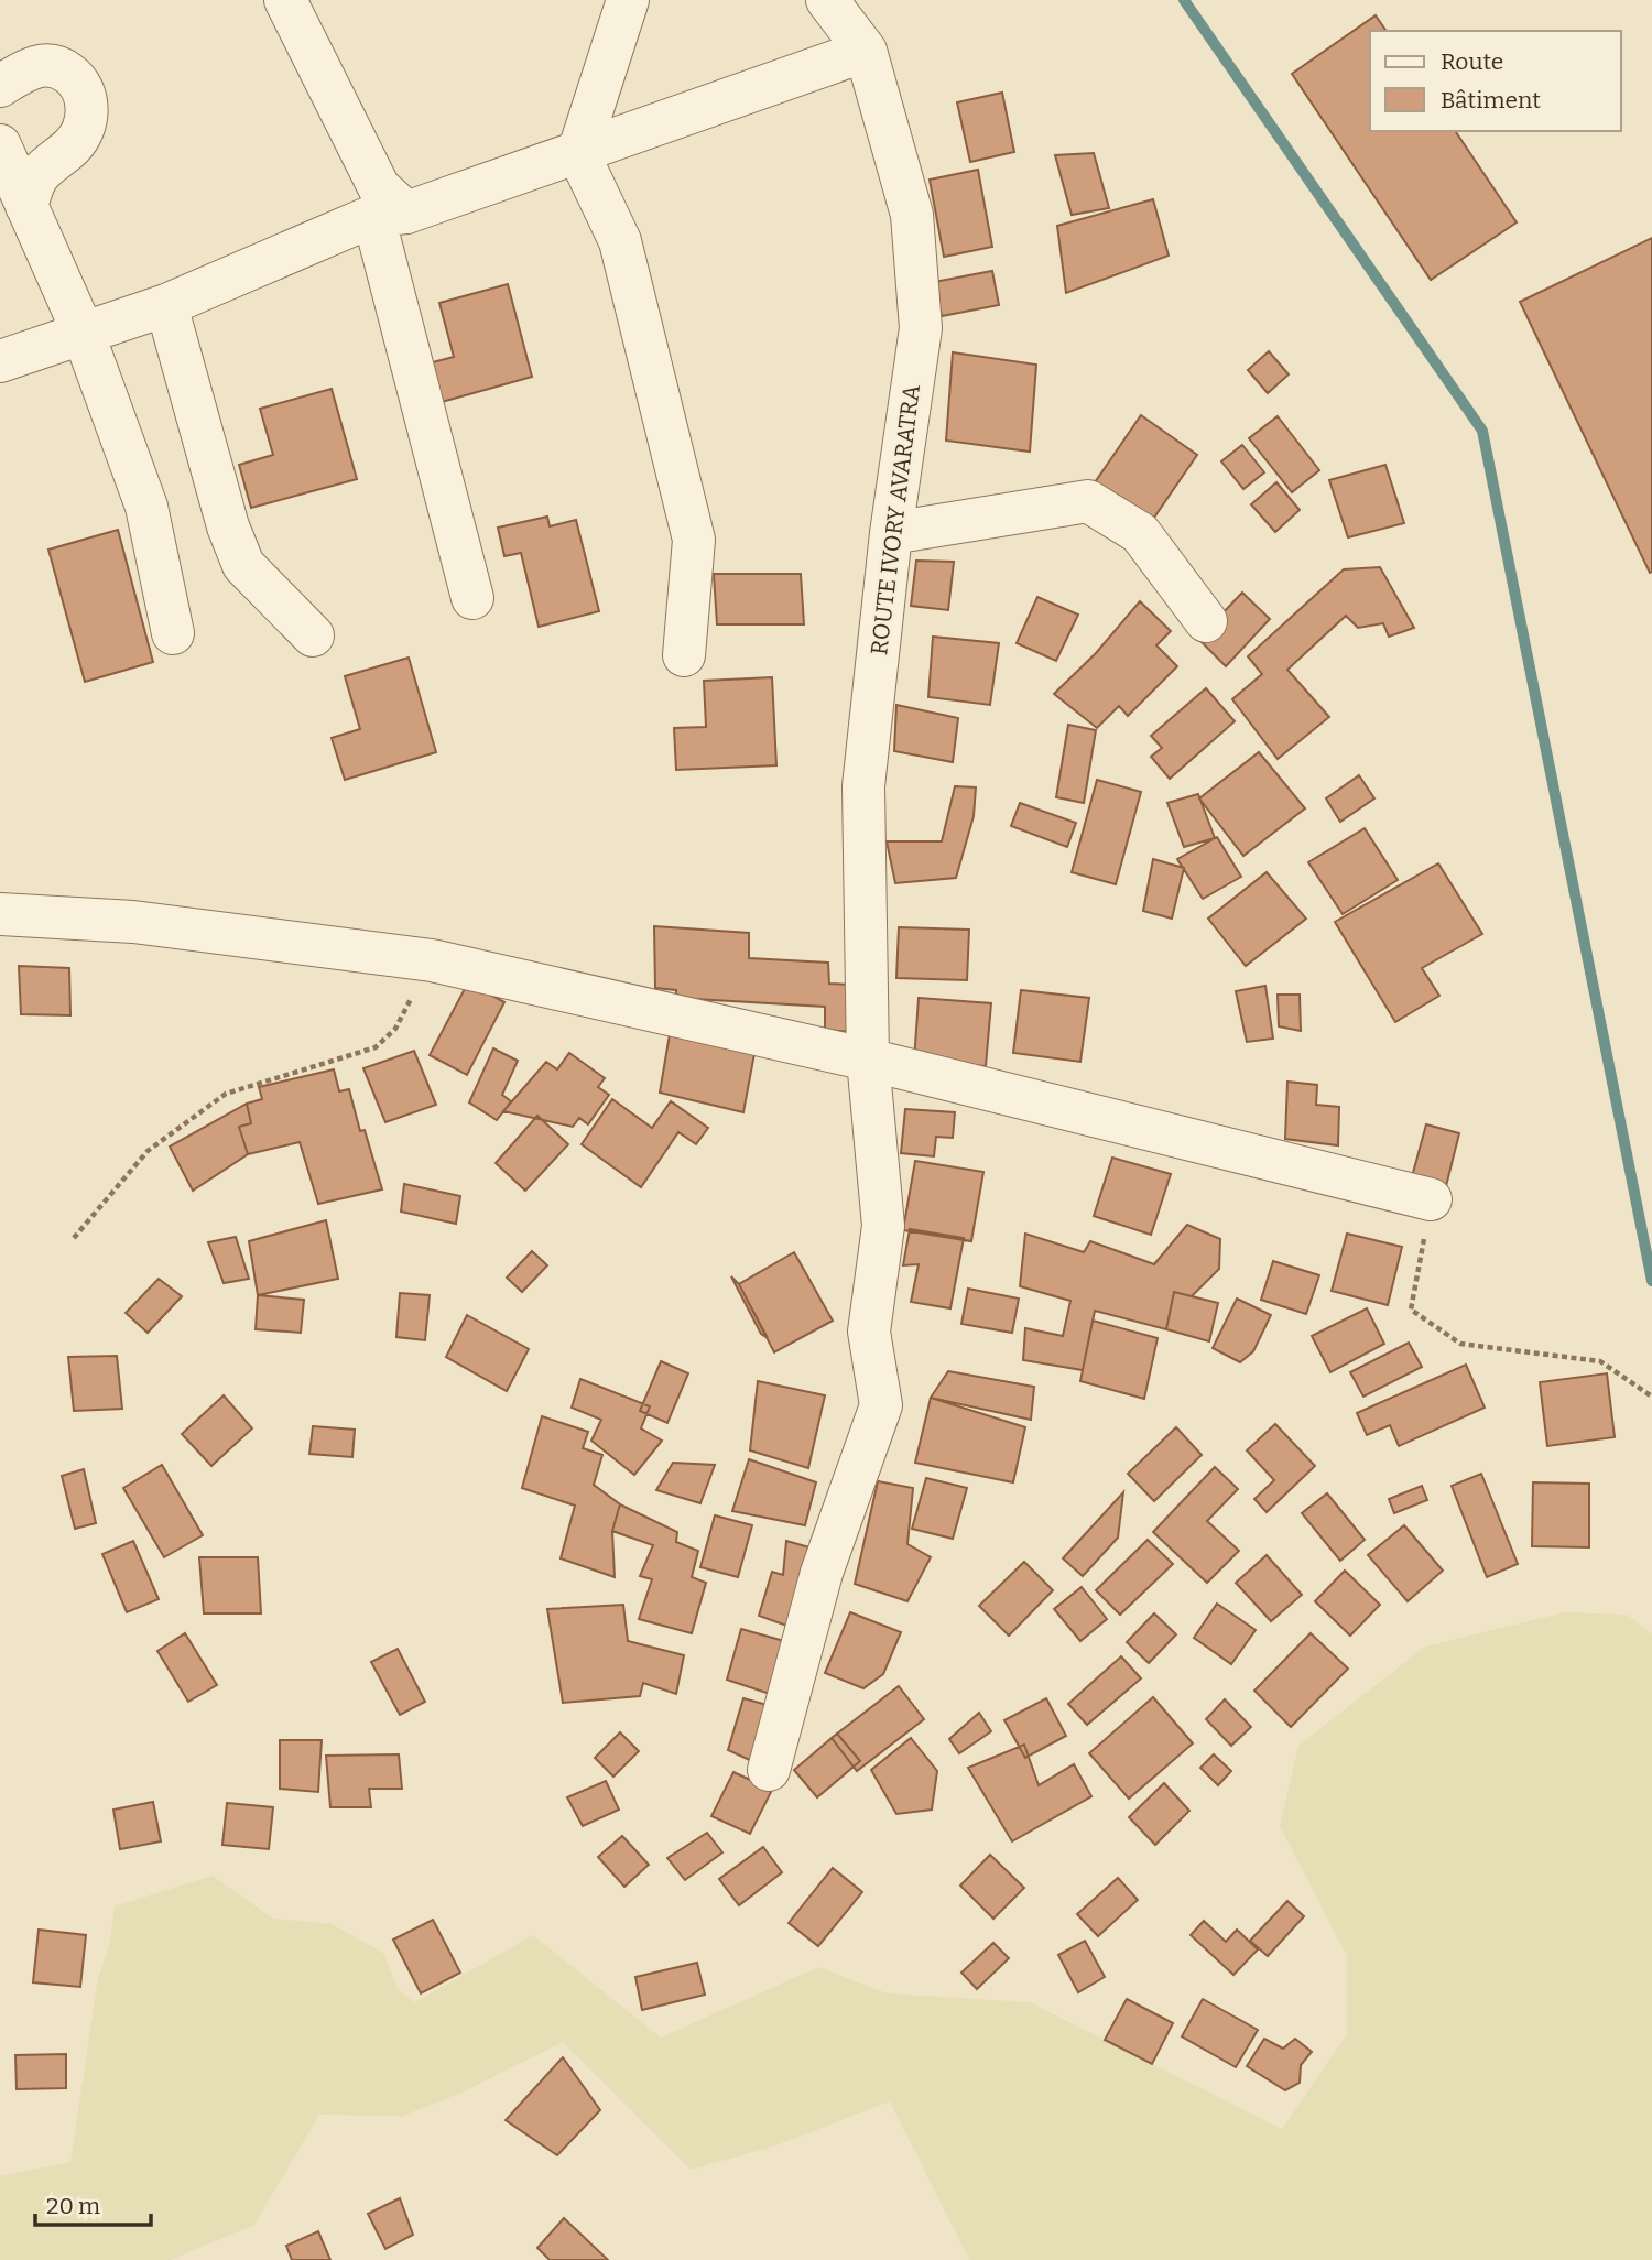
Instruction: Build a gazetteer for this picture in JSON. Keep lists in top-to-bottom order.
{
  "streets": {
    "street": ["ROUTE IVORY AVARATRA"]
  },
  "legend": ["Route", "Bâtiment"],
  "scale_bar": "20 m"
}
